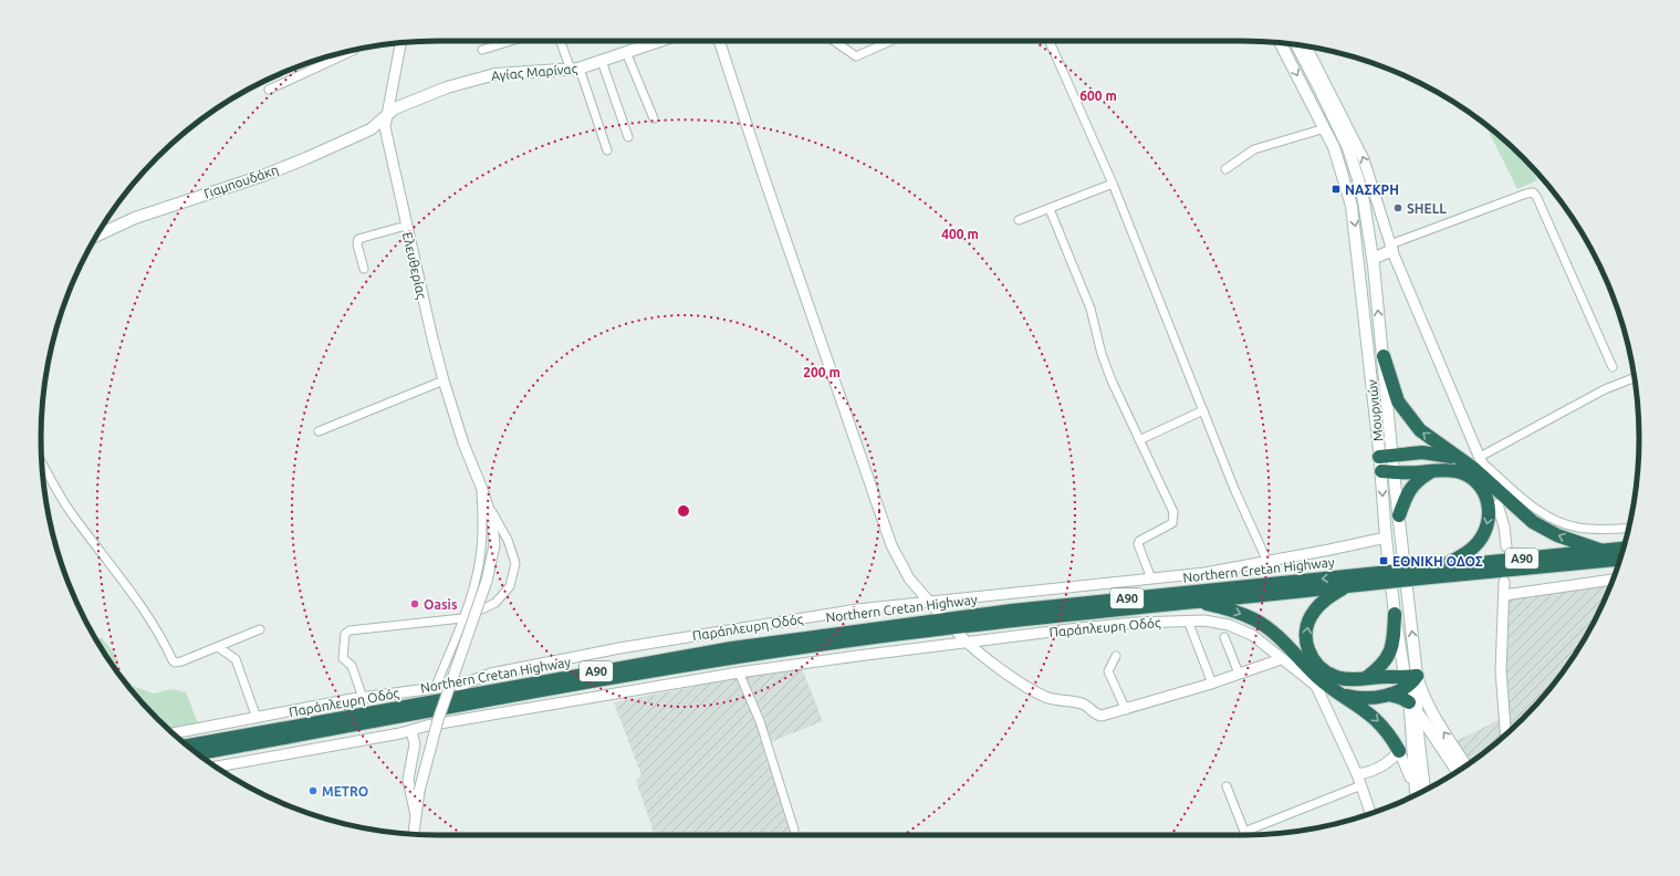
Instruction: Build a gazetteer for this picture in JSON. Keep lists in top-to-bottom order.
{
  "streets": {
    "highway": ["Α90", "Northern Cretan Highway"],
    "main road": ["Αγίας Μαρίνας", "Γιαμπουδάκη", "Μουρνιών"],
    "street": ["Ελευθερίας", "Παράπλευρη Οδός"]
  },
  "crossings": [
    ["Αγίας Μαρίνας", "Γιαμπουδάκη"],
    ["Αγίας Μαρίνας", "Ελευθερίας"],
    ["Γιαμπουδάκη", "Ελευθερίας"]
  ],
  "places": {
    "transit": ["ΝΑΣΚΡΗ", "ΕΘΝΙΚΗ ΟΔΟΣ"],
    "other": ["SHELL", "Oasis", "METRO"]
  },
  "rings": ["600 m", "400 m", "200 m"]
}
